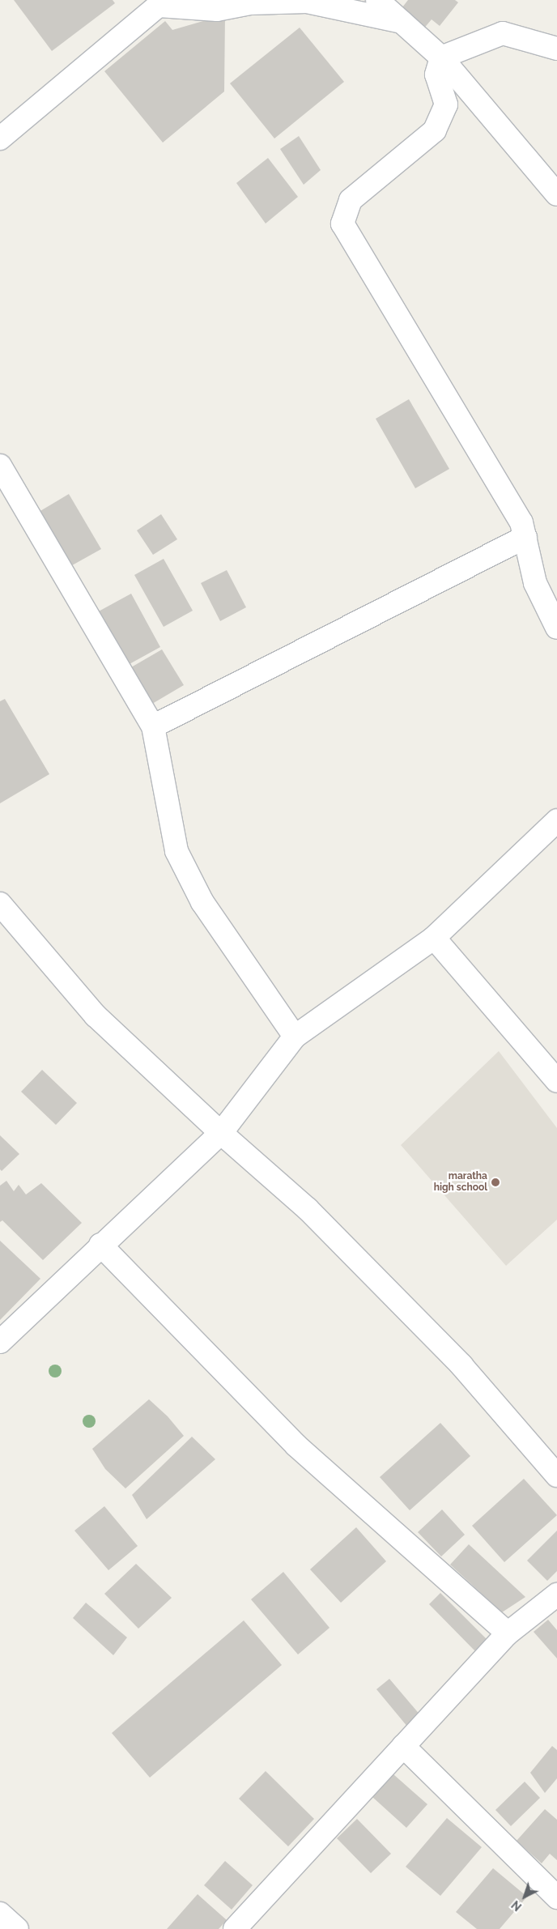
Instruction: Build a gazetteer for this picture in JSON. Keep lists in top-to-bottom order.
{
  "places": ["maratha high school"],
  "north": "bottom left"
}
